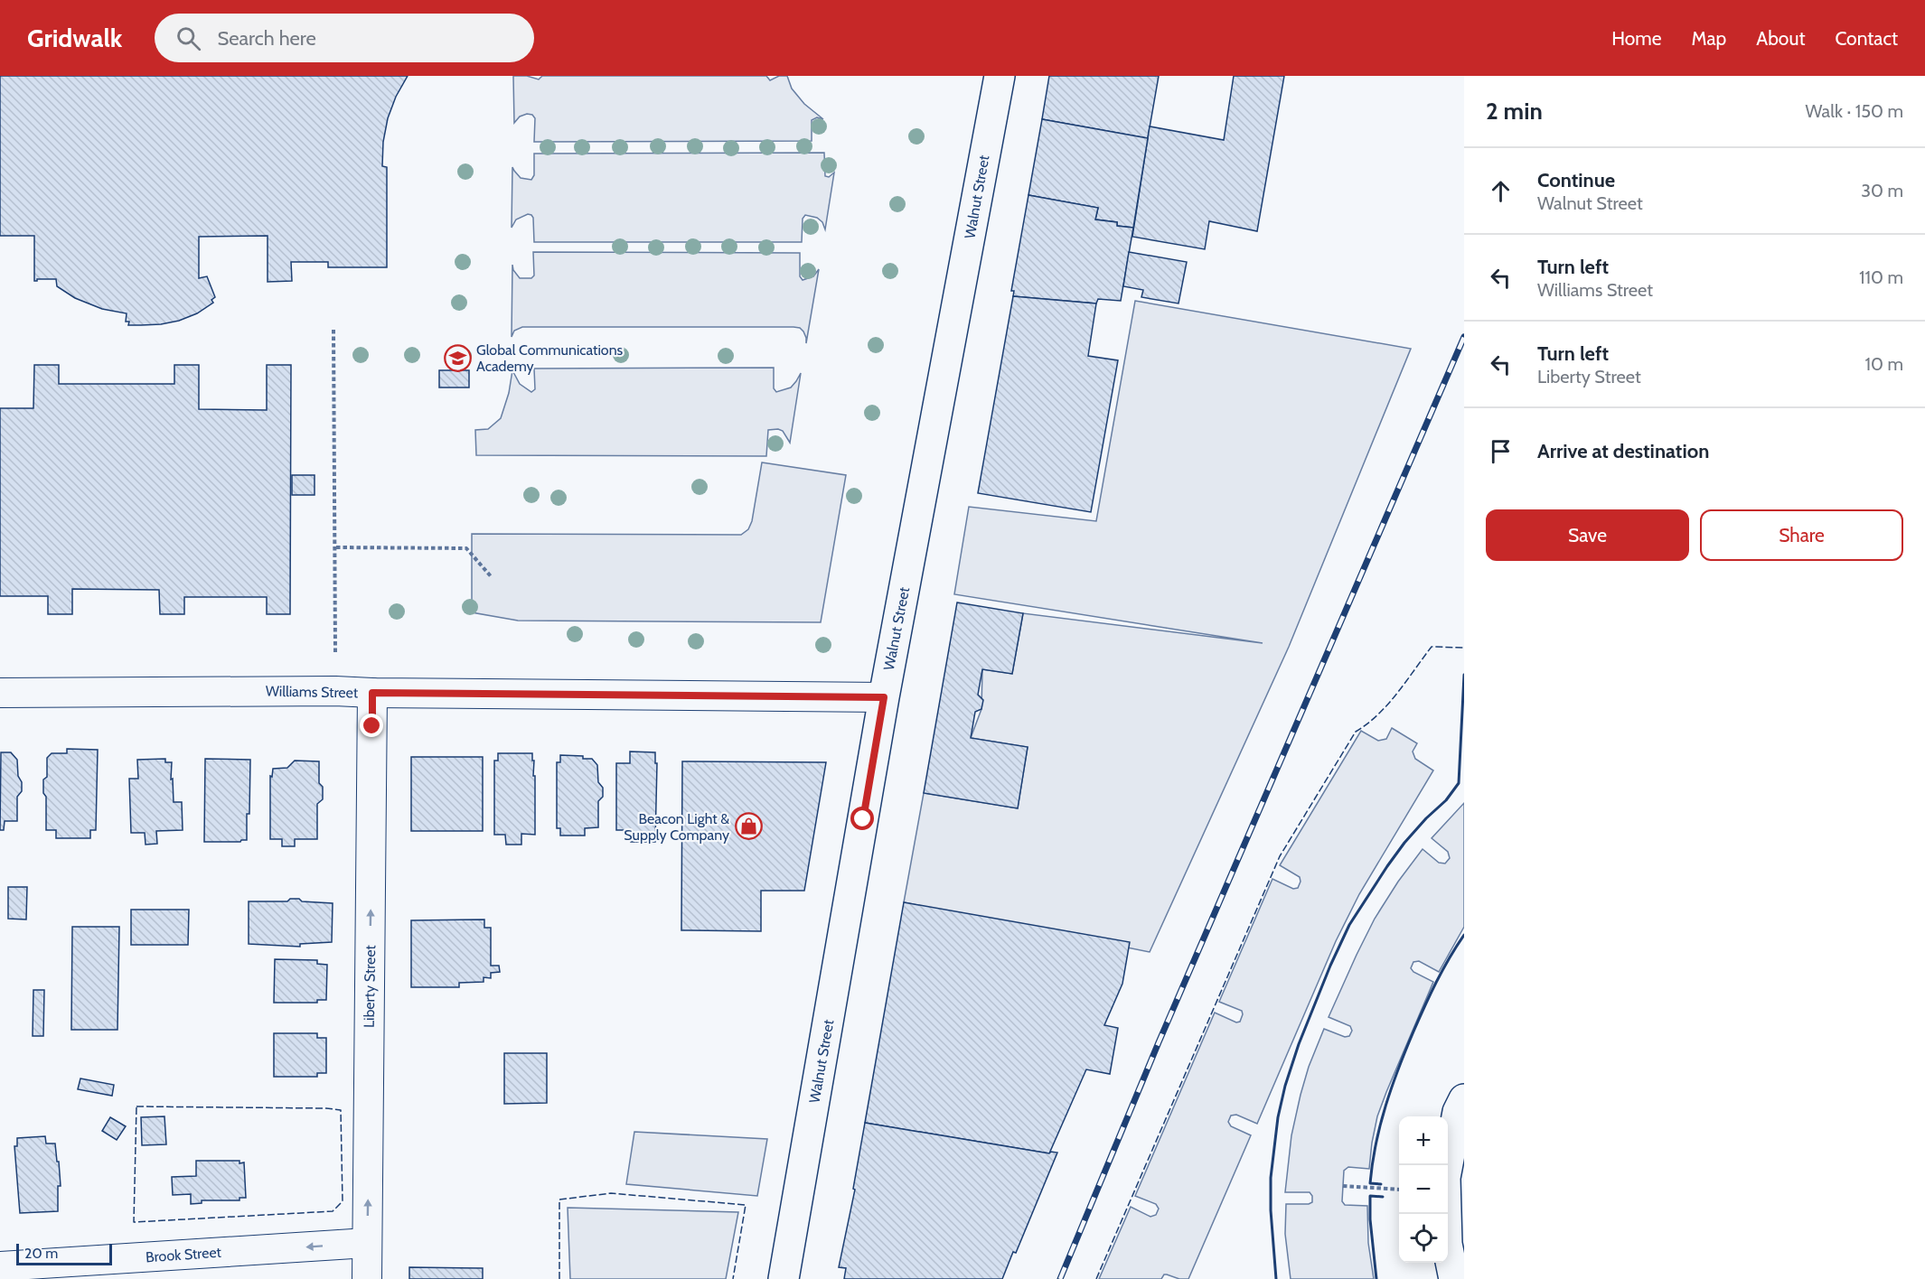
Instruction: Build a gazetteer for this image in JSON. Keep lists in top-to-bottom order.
{
  "streets": {
    "street": [
      "Walnut Street",
      "Williams Street",
      "Liberty Street",
      "Brook Street"
    ]
  },
  "crossings": [
    ["Walnut Street", "Williams Street"],
    ["Williams Street", "Liberty Street"],
    ["Liberty Street", "Brook Street"]
  ],
  "one_way": ["Liberty Street", "Brook Street"],
  "places": {
    "school or university": ["Global Communications Academy"],
    "shop": ["Beacon Light & Supply Company"]
  },
  "scale_bar": "20 m",
  "page": {
    "header": "Gridwalk",
    "search": "Search here",
    "nav": [
      "Home",
      "Map",
      "About",
      "Contact"
    ],
    "heading": ["2 min", "Walk · 150 m"],
    "list": [
      ["Continue", "Walnut Street", "30 m"],
      ["Turn left", "Williams Street", "110 m"],
      ["Turn left", "Liberty Street", "10 m"],
      "Arrive at destination"
    ],
    "buttons": ["Save", "Share"],
    "map_buttons": ["+", "−"],
    "scale": "20 m"
  }
}
